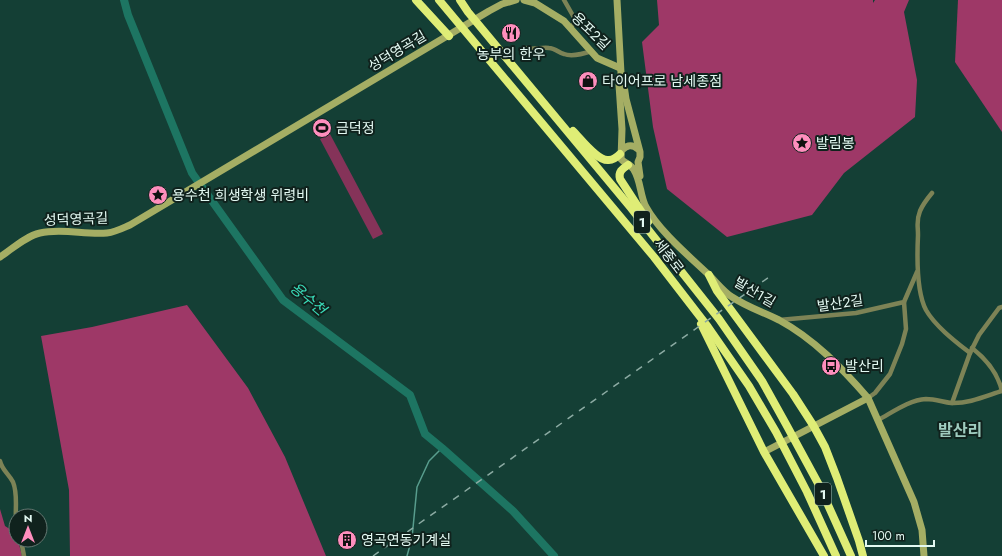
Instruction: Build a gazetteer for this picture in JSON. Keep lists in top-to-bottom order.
{
  "streets": {
    "highway": ["1", "세종로"],
    "street": [
      "용포2길",
      "성덕영곡길",
      "발산1길",
      "발산2길"
    ]
  },
  "crossings": [
    ["발산1길", "발산2길"]
  ],
  "districts": ["발산리"],
  "water": ["용수천"],
  "places": {
    "restaurant": ["농부의 한우"],
    "shop": ["타이어프로 남세종점"],
    "sports": ["금덕정"],
    "place": ["발림봉", "용수천 희생학생 위령비"],
    "bus stop": ["발산리"],
    "building": ["영곡연동기계실"]
  },
  "scale_bar": "100 m",
  "north": "top"
}
